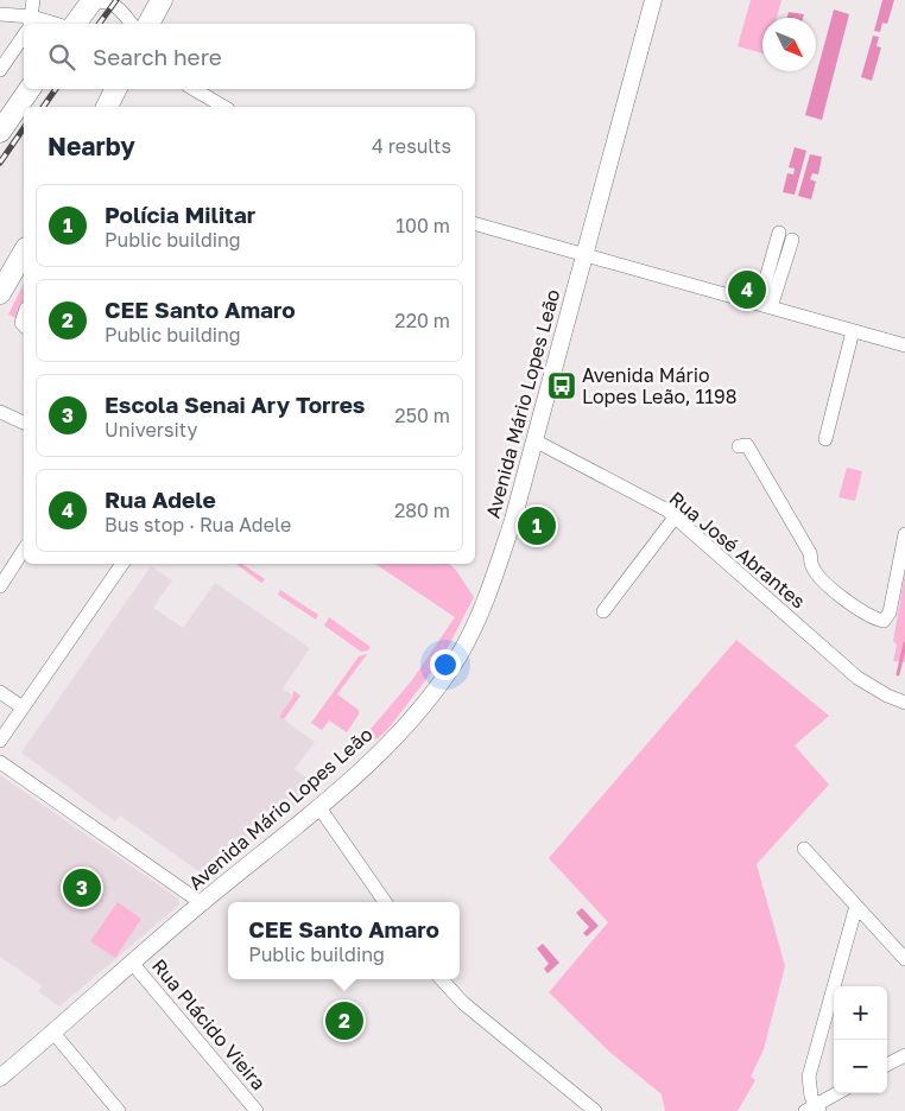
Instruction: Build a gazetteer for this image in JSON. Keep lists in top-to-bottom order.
{
  "streets": {
    "street": ["Avenida Mário Lopes Leão", "Rua José Abrantes", "Rua Plácido Vieira"]
  },
  "crossings": [
    ["Avenida Mário Lopes Leão", "Rua José Abrantes"],
    ["Avenida Mário Lopes Leão", "Rua Plácido Vieira"]
  ],
  "places": {
    "bus stop": ["Avenida Mário Lopes Leão, 1198"]
  },
  "north": "bottom right",
  "page": {
    "search": "Search here",
    "heading": ["Nearby", "4 results"],
    "list": [
      {
        "mark": "1",
        "name": "Polícia Militar",
        "note": "Public building",
        "value": "100 m"
      },
      {
        "mark": "2",
        "name": "CEE Santo Amaro",
        "note": "Public building",
        "value": "220 m"
      },
      {
        "mark": "3",
        "name": "Escola Senai Ary Torres",
        "note": "University",
        "value": "250 m"
      },
      {
        "mark": "4",
        "name": "Rua Adele",
        "note": "Bus stop · Rua Adele",
        "value": "280 m"
      }
    ],
    "pins": [
      "4",
      "1",
      "3",
      "2"
    ],
    "popup": ["CEE Santo Amaro", "Public building"],
    "map_buttons": ["+", "−"]
  }
}
